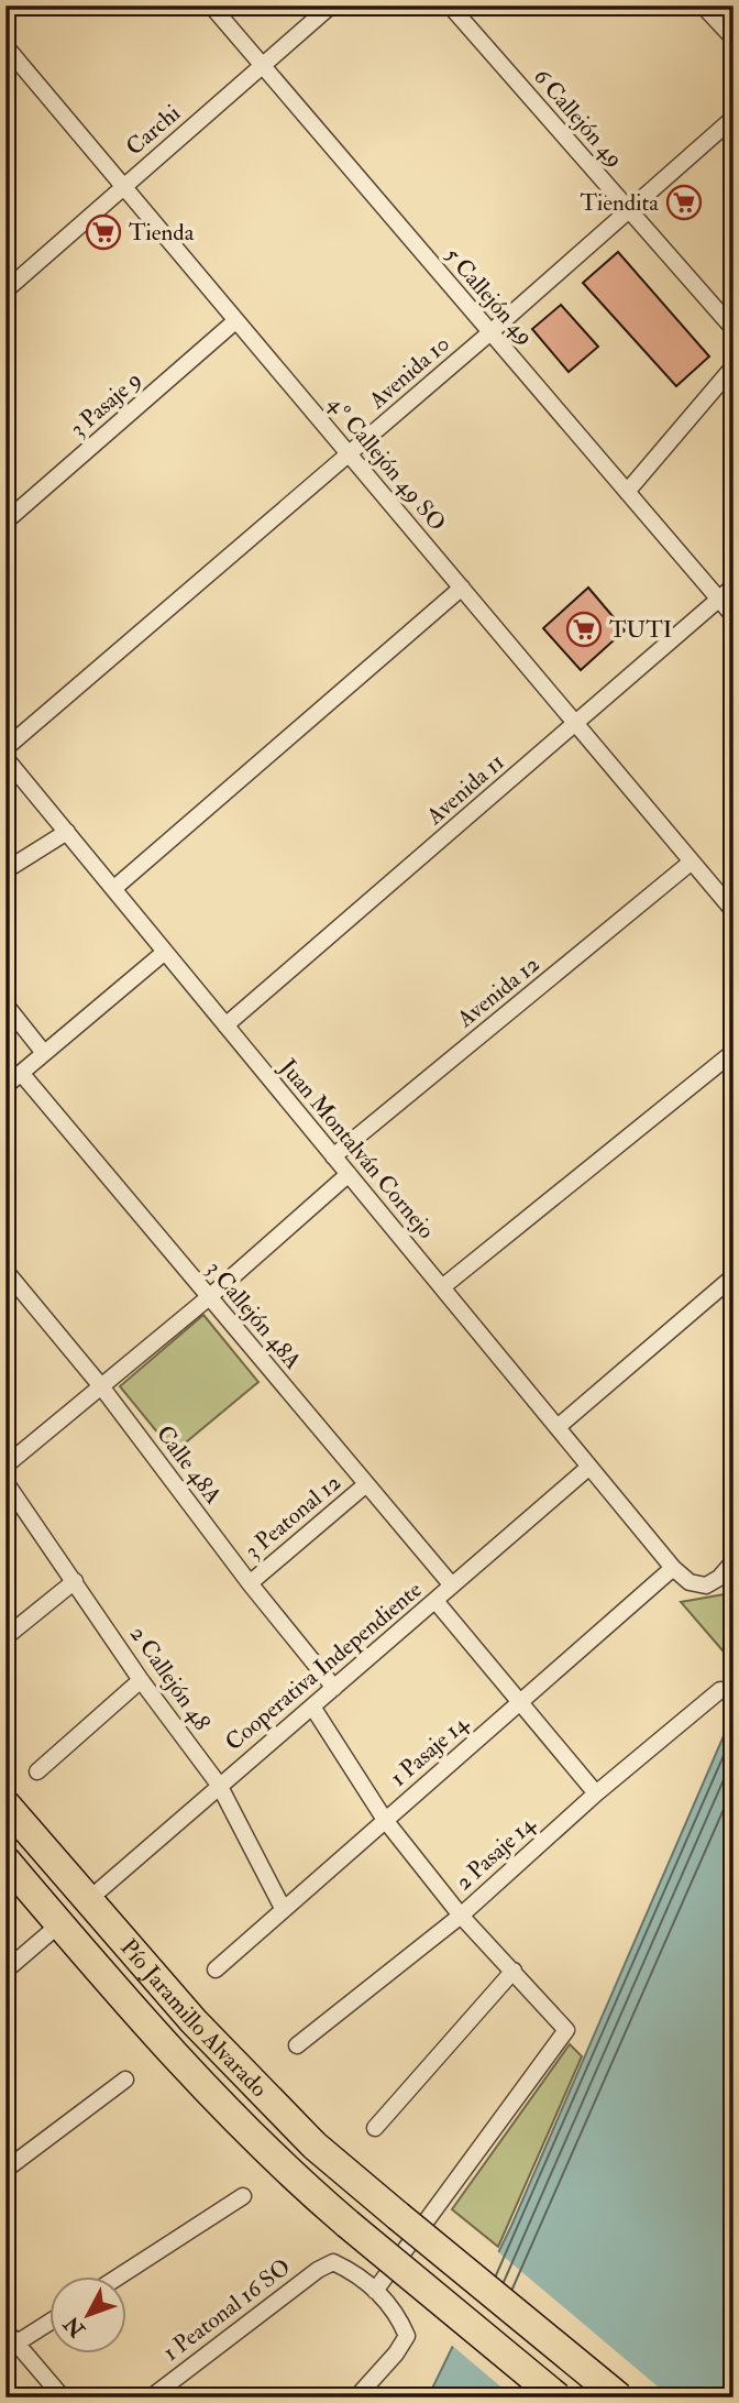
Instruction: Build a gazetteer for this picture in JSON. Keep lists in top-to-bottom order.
{
  "streets": {
    "highway": ["Pío Jaramillo Alvarado"],
    "street": [
      "6 Callejón 49",
      "Carchi",
      "5 Callejón 49",
      "Avenida 10",
      "3 Pasaje 9",
      "4º Callejón 49 SO",
      "Avenida 11",
      "Avenida 12",
      "Juan Montalván Cornejo",
      "3 Callejón 48A",
      "Calle 48A",
      "3 Peatonal 12",
      "Cooperativa Independiente",
      "2 Callejón 48",
      "1 Pasaje 14",
      "2 Pasaje 14",
      "1 Peatonal 16 SO"
    ]
  },
  "crossings": [
    ["6 Callejón 49", "Avenida 10"],
    ["Carchi", "5 Callejón 49"],
    ["Carchi", "4º Callejón 49 SO"],
    ["5 Callejón 49", "Avenida 10"],
    ["5 Callejón 49", "Avenida 11"],
    ["Avenida 10", "4º Callejón 49 SO"],
    ["3 Pasaje 9", "4º Callejón 49 SO"],
    ["4º Callejón 49 SO", "Avenida 11"],
    ["4º Callejón 49 SO", "Avenida 12"],
    ["Avenida 11", "Juan Montalván Cornejo"],
    ["Avenida 12", "Juan Montalván Cornejo"],
    ["Juan Montalván Cornejo", "Cooperativa Independiente"],
    ["Juan Montalván Cornejo", "1 Pasaje 14"],
    ["3 Callejón 48A", "3 Peatonal 12"],
    ["3 Callejón 48A", "Cooperativa Independiente"],
    ["Calle 48A", "3 Peatonal 12"],
    ["Calle 48A", "Cooperativa Independiente"],
    ["Cooperativa Independiente", "2 Callejón 48"],
    ["Cooperativa Independiente", "Pío Jaramillo Alvarado"],
    ["2 Callejón 48", "1 Pasaje 14"]
  ],
  "places": {
    "supermarket": ["Tiendita", "Tienda", "TUTI"]
  },
  "north": "bottom left"
}
